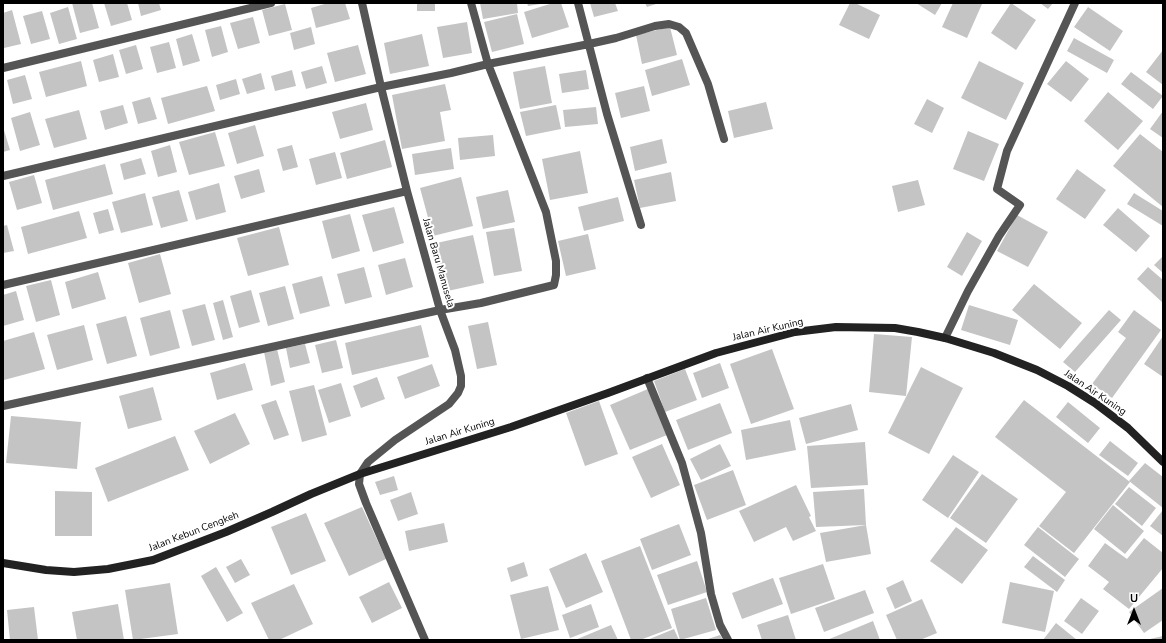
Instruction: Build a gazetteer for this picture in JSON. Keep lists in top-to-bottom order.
{
  "streets": {
    "street": ["Jalan Baru Manusela", "Jalan Air Kuning", "Jalan Kebun Cengkeh"]
  },
  "crossings": [
    ["Jalan Baru Manusela", "Jalan Air Kuning"],
    ["Jalan Baru Manusela", "Jalan Kebun Cengkeh"],
    ["Jalan Air Kuning", "Jalan Kebun Cengkeh"]
  ],
  "north": "top"
}
